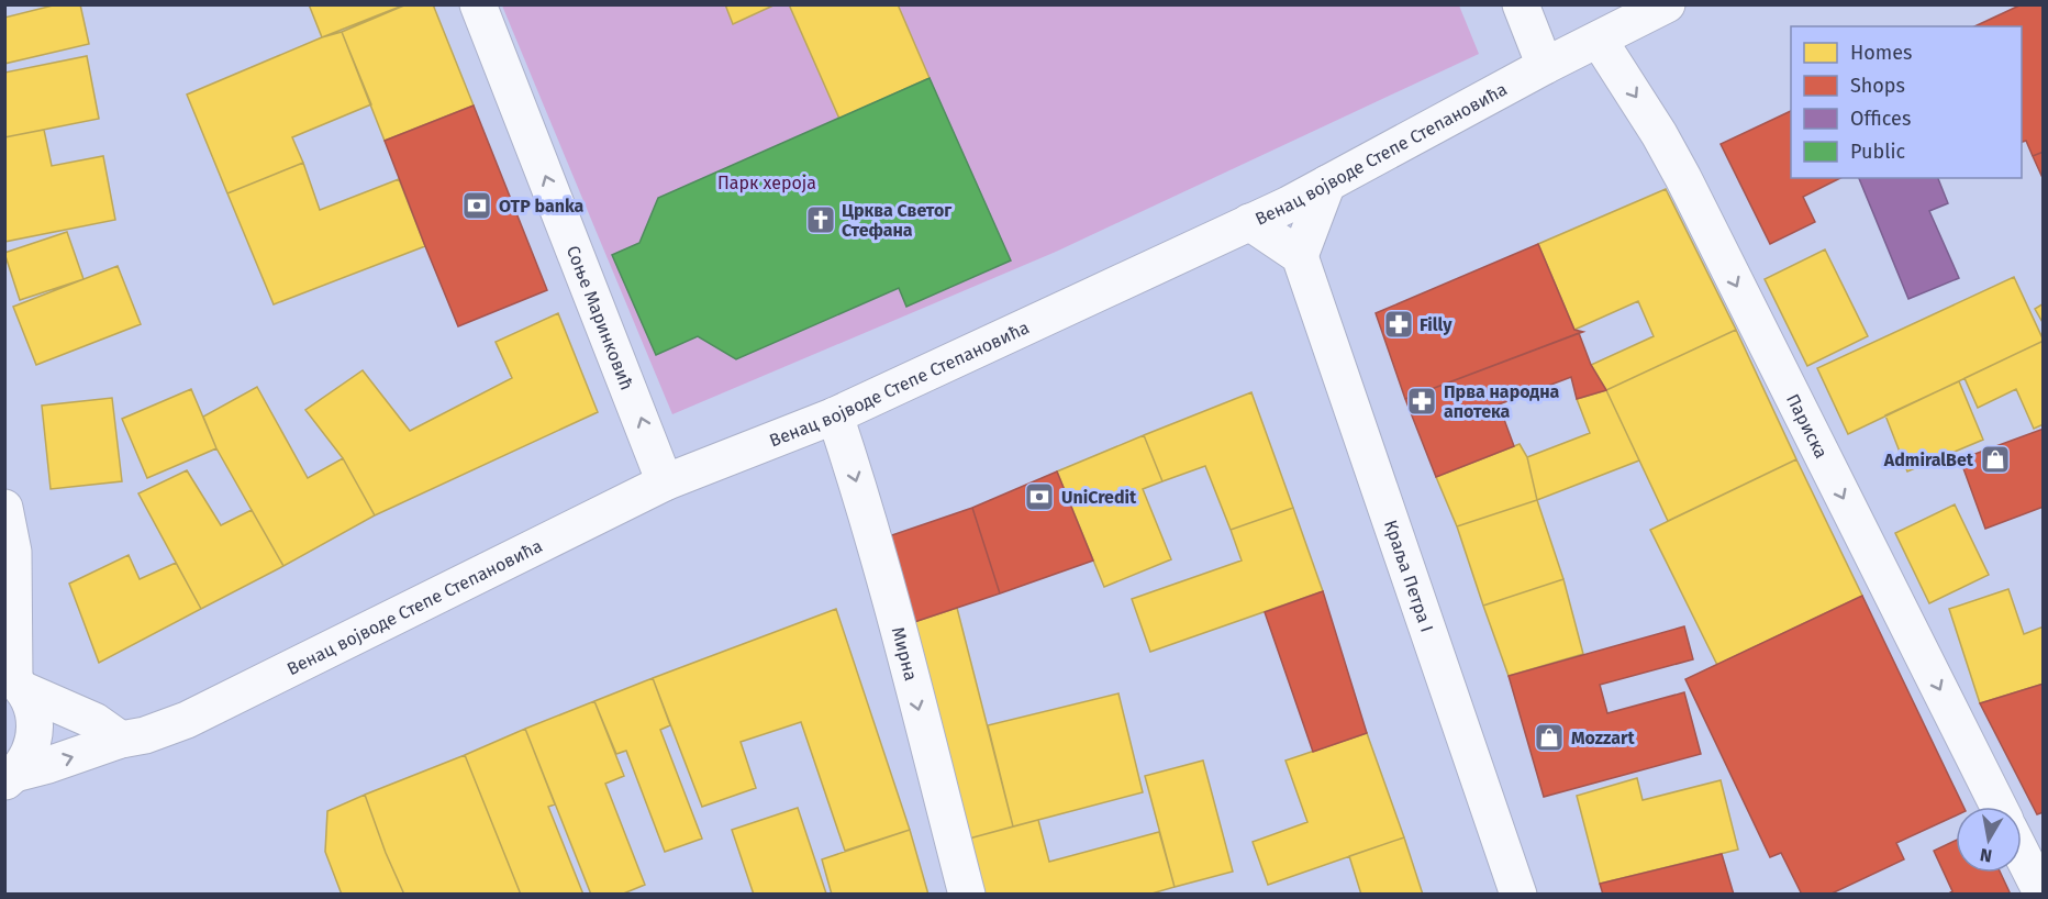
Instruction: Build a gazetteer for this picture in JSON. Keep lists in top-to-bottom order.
{
  "streets": {
    "street": [
      "Венац војводе Степе Степановића",
      "Соње Маринковић",
      "Париска",
      "Краља Петра I",
      "Мирна"
    ]
  },
  "crossings": [
    ["Венац војводе Степе Степановића", "Соње Маринковић"],
    ["Венац војводе Степе Степановића", "Париска"],
    ["Венац војводе Степе Степановића", "Мирна"]
  ],
  "one_way": ["Соње Маринковић", "Париска", "Мирна"],
  "parks": ["Парк хероја"],
  "places": {
    "bank": ["OTP banka", "UniCredit"],
    "church": ["Црква Светог Стефана"],
    "pharmacy": ["Filly", "Прва народна апотека"],
    "shop": ["AdmiralBet", "Mozzart"]
  },
  "legend": [
    "Homes",
    "Shops",
    "Offices",
    "Public"
  ],
  "north": "bottom"
}
